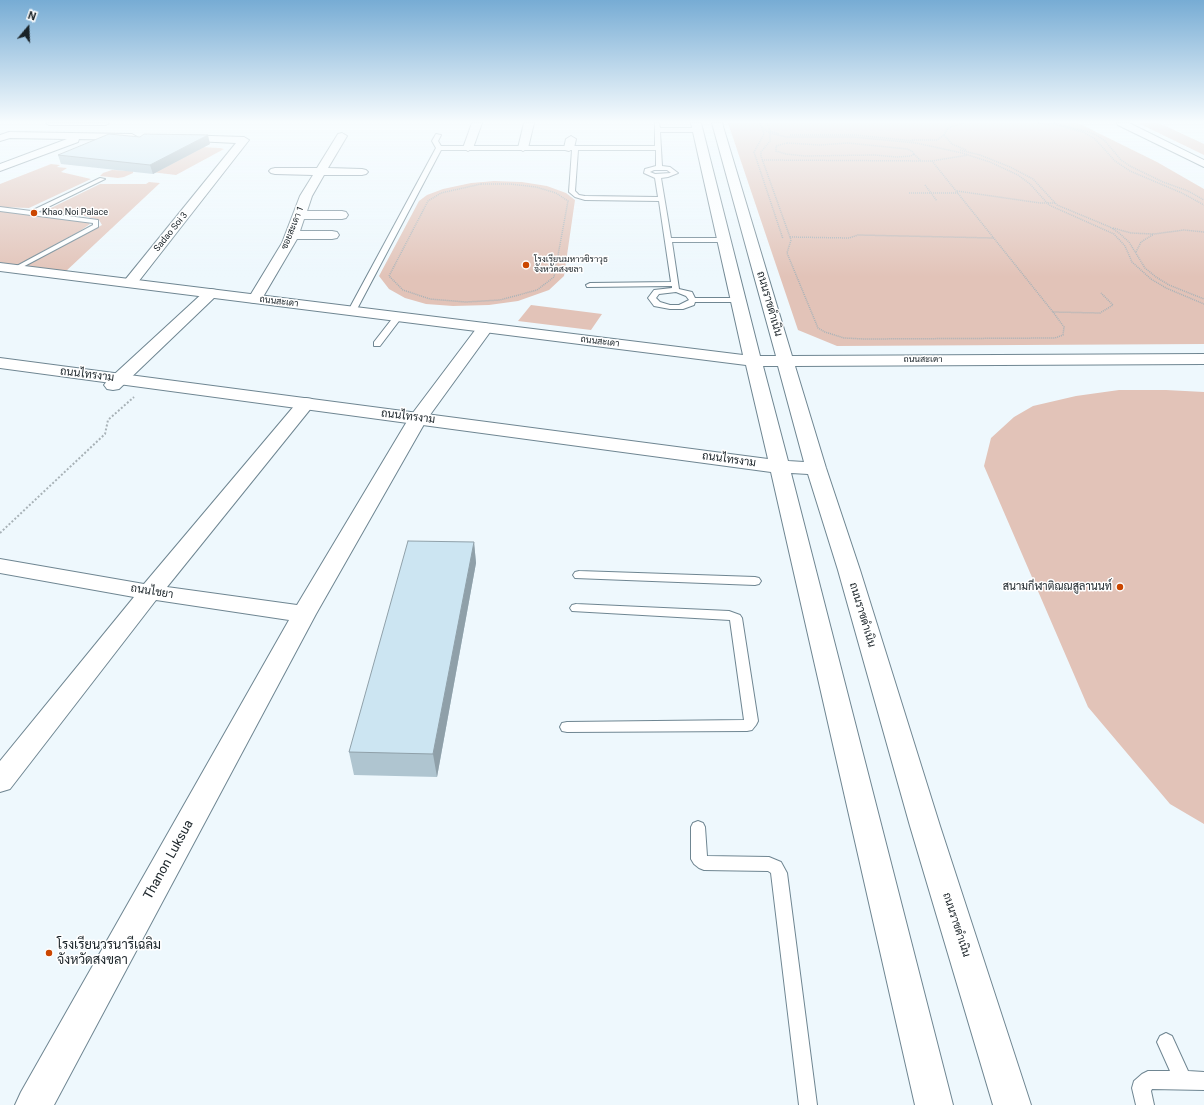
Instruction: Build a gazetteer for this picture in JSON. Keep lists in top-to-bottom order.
{
  "streets": {
    "street": [
      "ซอยสะเดา 1",
      "Sadao Soi 3",
      "ถนนสะเดา",
      "ถนนราชดำเนิน",
      "ถนนไทรงาม",
      "ถนนไชยา",
      "Thanon Luksua"
    ]
  },
  "crossings": [
    ["ซอยสะเดา 1", "ถนนสะเดา"],
    ["Sadao Soi 3", "ถนนสะเดา"],
    ["ถนนสะเดา", "ถนนราชดำเนิน"],
    ["ถนนสะเดา", "Thanon Luksua"],
    ["ถนนราชดำเนิน", "ถนนไทรงาม"],
    ["ถนนไทรงาม", "Thanon Luksua"],
    ["ถนนไชยา", "Thanon Luksua"]
  ],
  "places": [
    "Khao Noi Palace",
    "โรงเรียนมหาวชิราวุธ จังหวัดสงขลา",
    "สนามกีฬาติณณสูลานนท์",
    "โรงเรียนวรนารีเฉลิม จังหวัดสงขลา"
  ],
  "north": "top"
}
